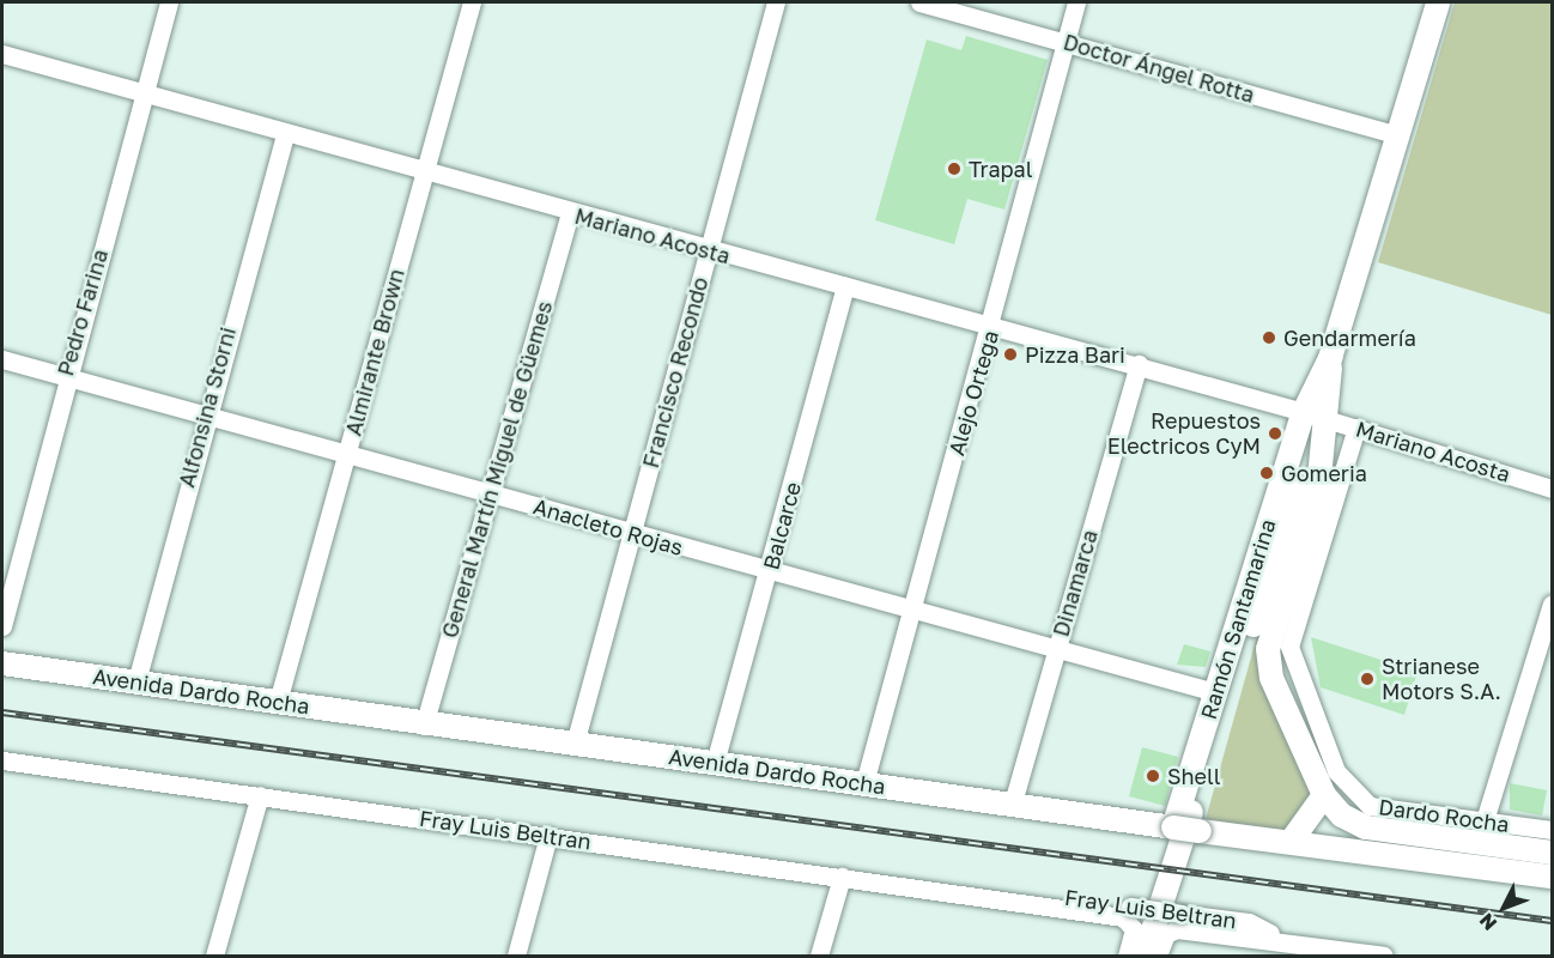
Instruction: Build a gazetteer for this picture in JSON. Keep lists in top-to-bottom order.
{
  "streets": {
    "main road": ["Ramón Santamarina", "Avenida Dardo Rocha"],
    "street": [
      "Doctor Ángel Rotta",
      "Mariano Acosta",
      "Pedro Farina",
      "Almirante Brown",
      "Francisco Recondo",
      "Alejo Ortega",
      "Alfonsina Storni",
      "General Martín Miguel de Güemes",
      "Balcarce",
      "Anacleto Rojas",
      "Dinamarca",
      "Dardo Rocha",
      "Fray Luis Beltran"
    ]
  },
  "crossings": [
    ["Doctor Ángel Rotta", "Alejo Ortega"],
    ["Doctor Ángel Rotta", "Ramón Santamarina"],
    ["Mariano Acosta", "Pedro Farina"],
    ["Mariano Acosta", "Almirante Brown"],
    ["Mariano Acosta", "Francisco Recondo"],
    ["Mariano Acosta", "Alejo Ortega"],
    ["Mariano Acosta", "Alfonsina Storni"],
    ["Mariano Acosta", "General Martín Miguel de Güemes"],
    ["Mariano Acosta", "Balcarce"],
    ["Mariano Acosta", "Dinamarca"],
    ["Mariano Acosta", "Ramón Santamarina"],
    ["Pedro Farina", "Anacleto Rojas"],
    ["Almirante Brown", "Anacleto Rojas"],
    ["Almirante Brown", "Avenida Dardo Rocha"],
    ["Francisco Recondo", "Anacleto Rojas"],
    ["Francisco Recondo", "Avenida Dardo Rocha"],
    ["Alejo Ortega", "Anacleto Rojas"],
    ["Alejo Ortega", "Avenida Dardo Rocha"],
    ["Alfonsina Storni", "Anacleto Rojas"],
    ["Alfonsina Storni", "Avenida Dardo Rocha"],
    ["General Martín Miguel de Güemes", "Anacleto Rojas"],
    ["General Martín Miguel de Güemes", "Avenida Dardo Rocha"],
    ["Balcarce", "Anacleto Rojas"],
    ["Balcarce", "Avenida Dardo Rocha"],
    ["Anacleto Rojas", "Dinamarca"],
    ["Anacleto Rojas", "Ramón Santamarina"],
    ["Dinamarca", "Avenida Dardo Rocha"],
    ["Ramón Santamarina", "Avenida Dardo Rocha"],
    ["Ramón Santamarina", "Dardo Rocha"]
  ],
  "places": [
    "Trapal",
    "Gendarmería",
    "Pizza Bari",
    "Repuestos Electricos CyM",
    "Gomeria",
    "Strianese Motors S.A.",
    "Shell"
  ],
  "north": "bottom left"
}
